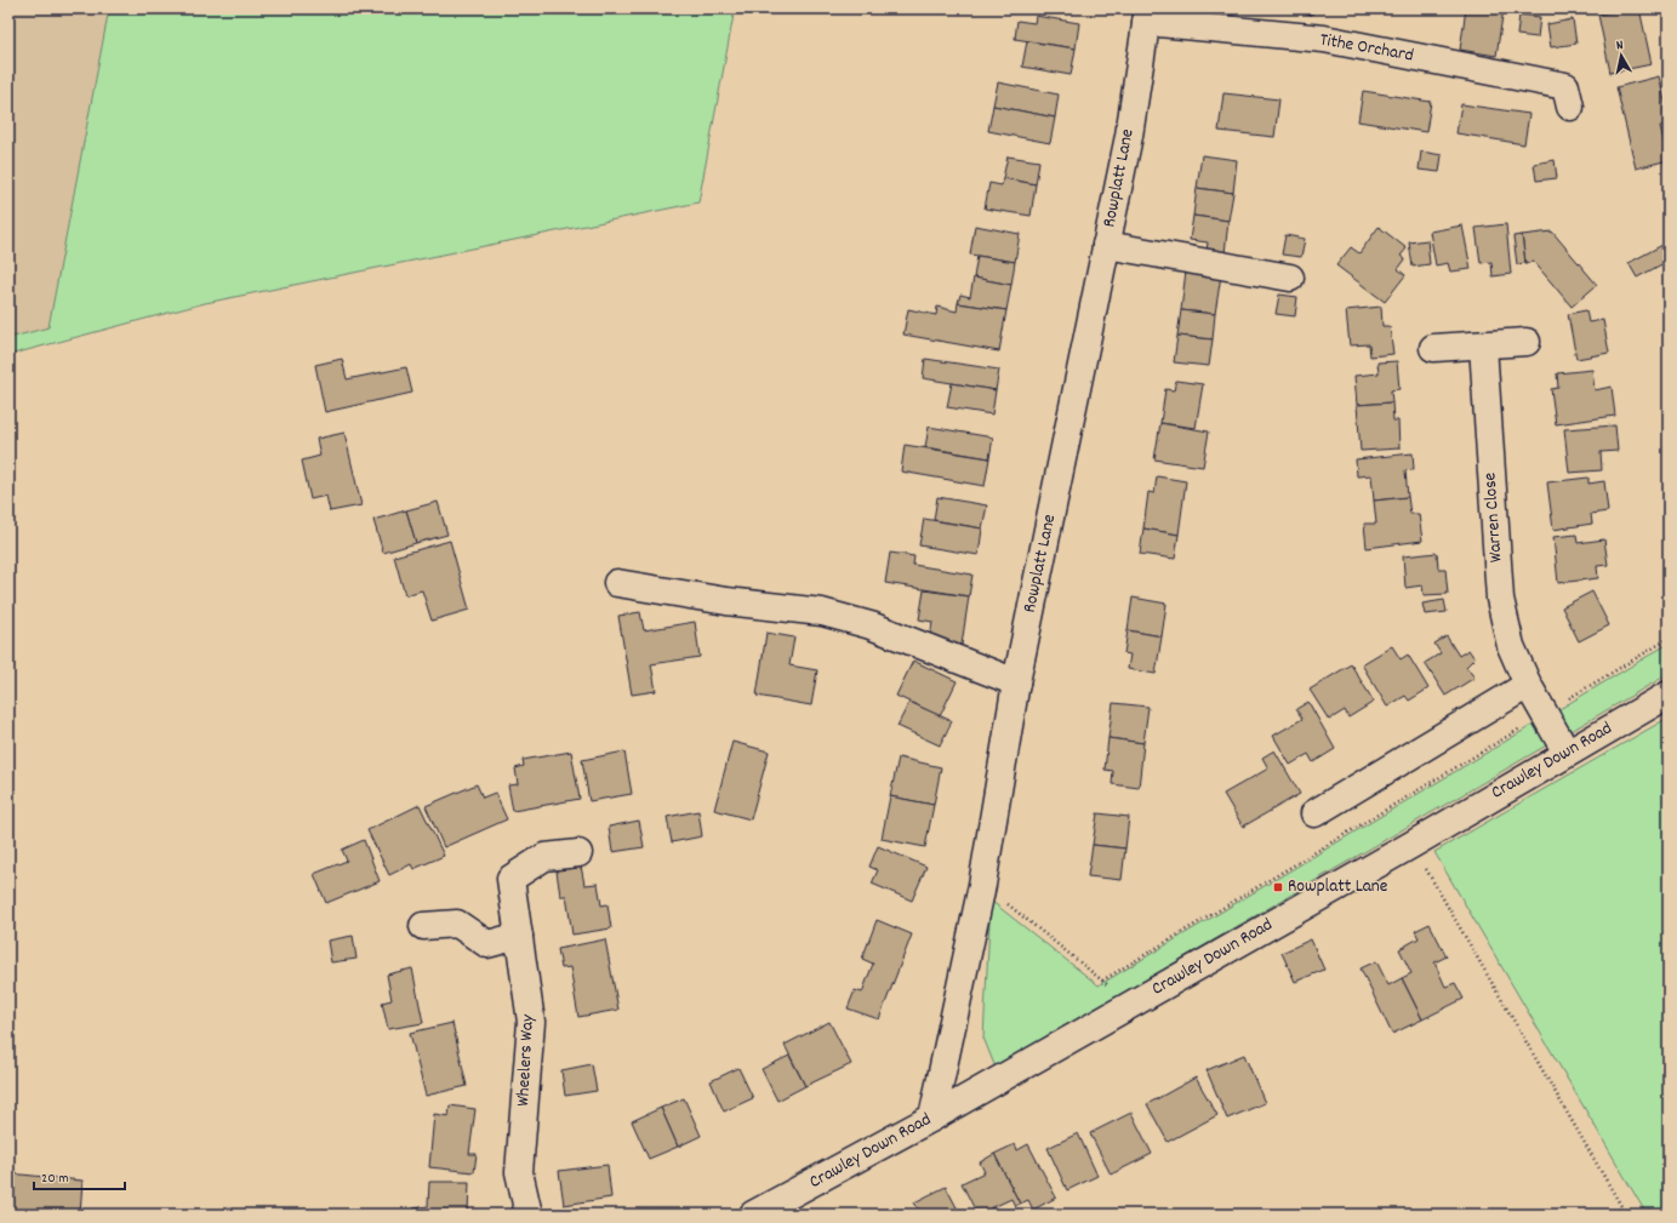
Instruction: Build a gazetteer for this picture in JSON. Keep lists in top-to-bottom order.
{
  "streets": {
    "street": [
      "Tithe Orchard",
      "Rowplatt Lane",
      "Warren Close",
      "Crawley Down Road",
      "Wheelers Way"
    ]
  },
  "crossings": [
    ["Tithe Orchard", "Rowplatt Lane"],
    ["Rowplatt Lane", "Crawley Down Road"],
    ["Warren Close", "Crawley Down Road"]
  ],
  "places": {
    "transit": ["Rowplatt Lane"]
  },
  "scale_bar": "20 m",
  "north": "top"
}
